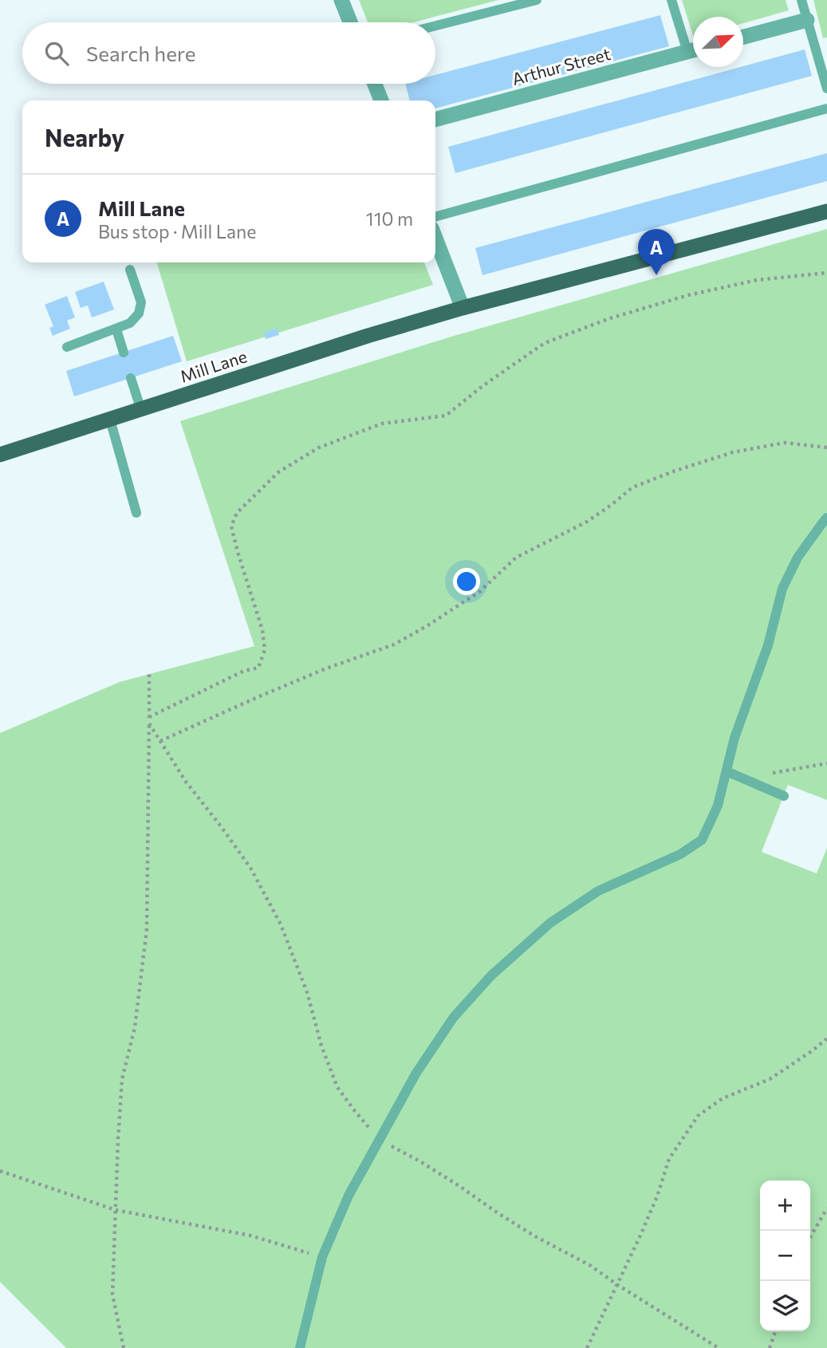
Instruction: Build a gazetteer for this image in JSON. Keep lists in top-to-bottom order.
{
  "streets": {
    "main road": ["Mill Lane"],
    "street": ["Arthur Street"]
  },
  "north": "top right",
  "page": {
    "search": "Search here",
    "heading": "Nearby",
    "list": [
      {
        "mark": "A",
        "name": "Mill Lane",
        "note": "Bus stop · Mill Lane",
        "value": "110 m"
      }
    ],
    "pins": "A",
    "map_buttons": ["+", "−"]
  }
}
